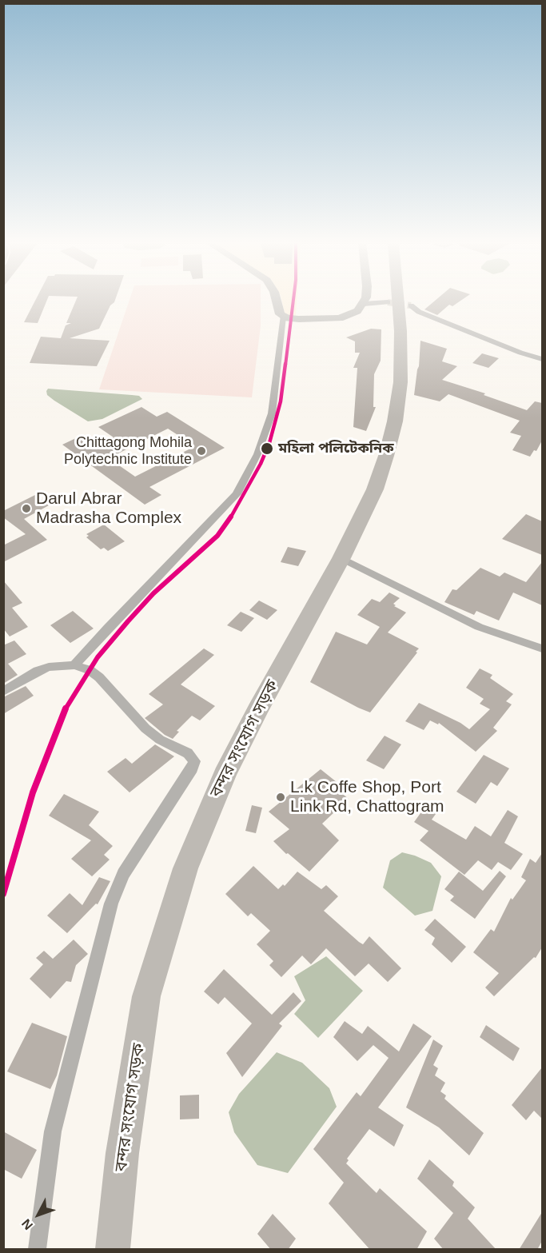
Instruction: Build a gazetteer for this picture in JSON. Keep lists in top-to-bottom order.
{
  "streets": {
    "highway": ["বন্দর সংযোগ সড়ক"]
  },
  "places": [
    "মহিলা পলিটেকনিক",
    "Chittagong Mohila Polytechnic Institute",
    "Darul Abrar Madrasha Complex",
    "L.k Coffe Shop, Port Link Rd, Chattogram"
  ],
  "north": "bottom left"
}
